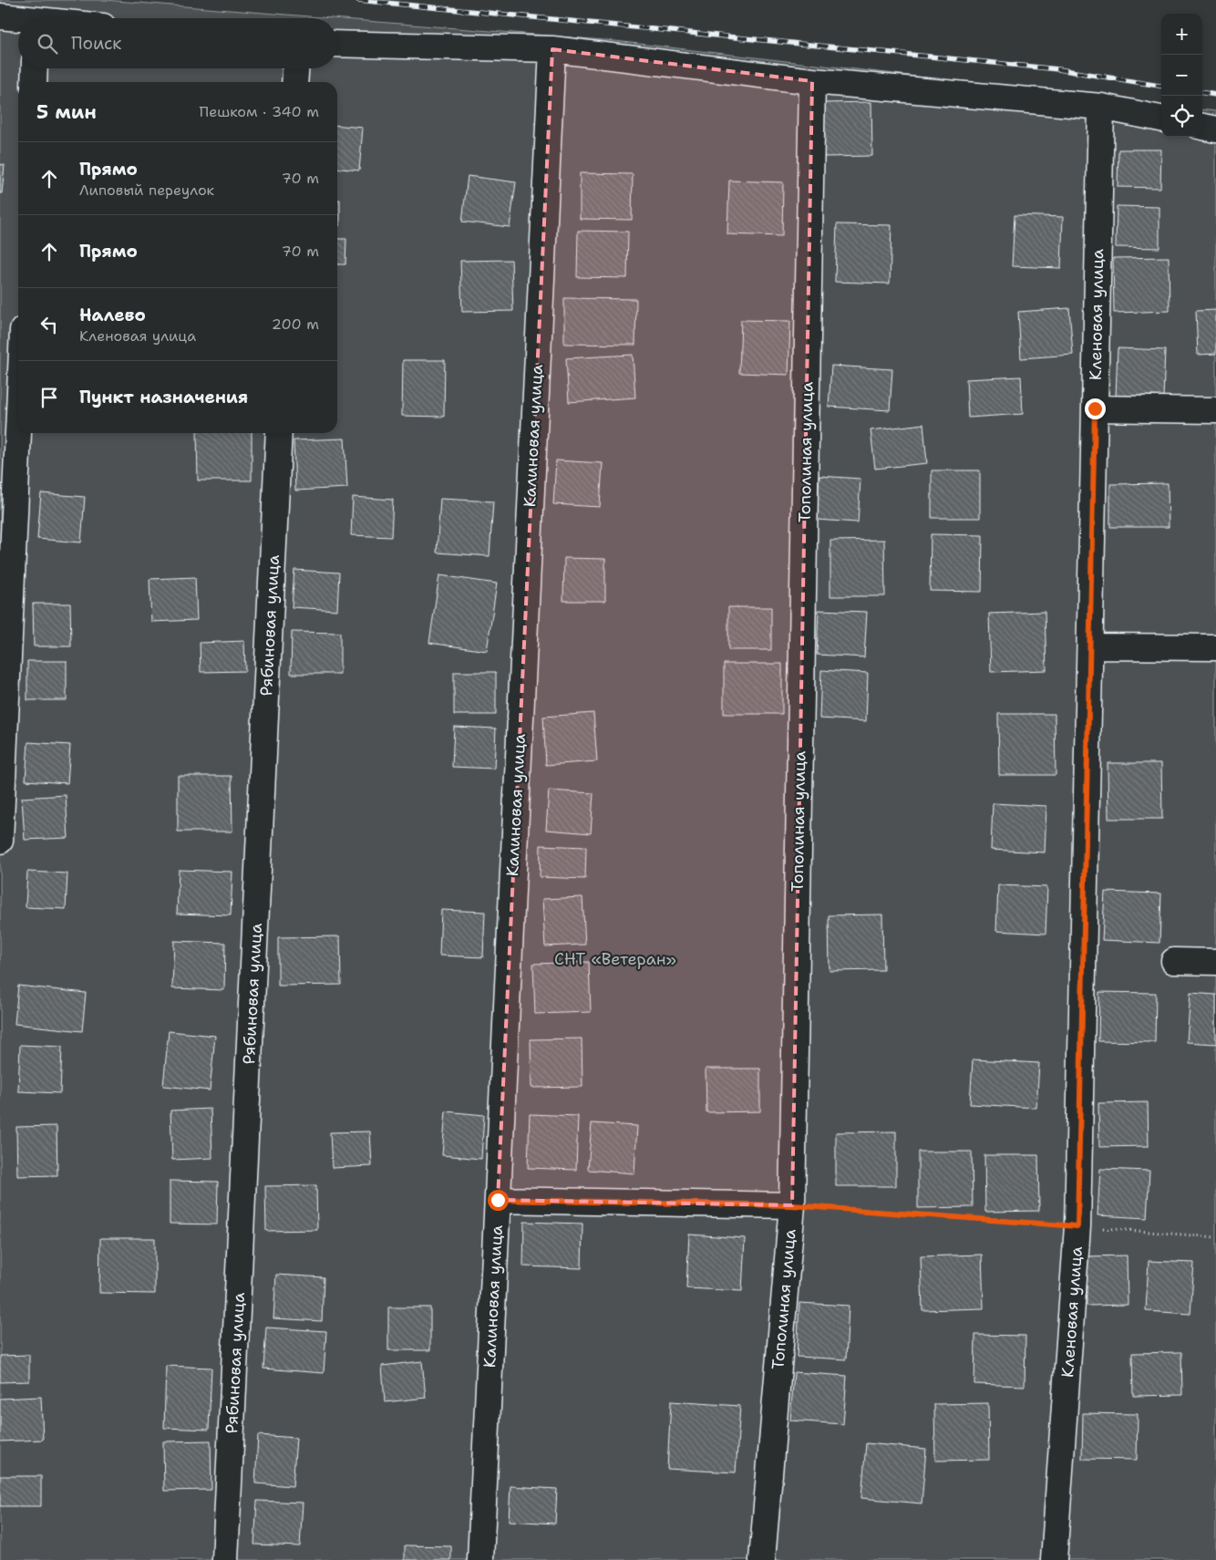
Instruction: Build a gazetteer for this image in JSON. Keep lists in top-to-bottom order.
{
  "streets": {
    "street": [
      "Кленовая улица",
      "Калиновая улица",
      "Тополиная улица",
      "Рябиновая улица"
    ]
  },
  "parks": ["СНТ «Ветеран»"],
  "page": {
    "map_buttons": ["+", "−"],
    "search": "Поиск",
    "heading": ["5 мин", "Пешком · 340 m"],
    "list": [
      ["Прямо", "Липовый переулок", "70 m"],
      ["Прямо", "70 m"],
      ["Налево", "Кленовая улица", "200 m"],
      "Пункт назначения"
    ]
  }
}
